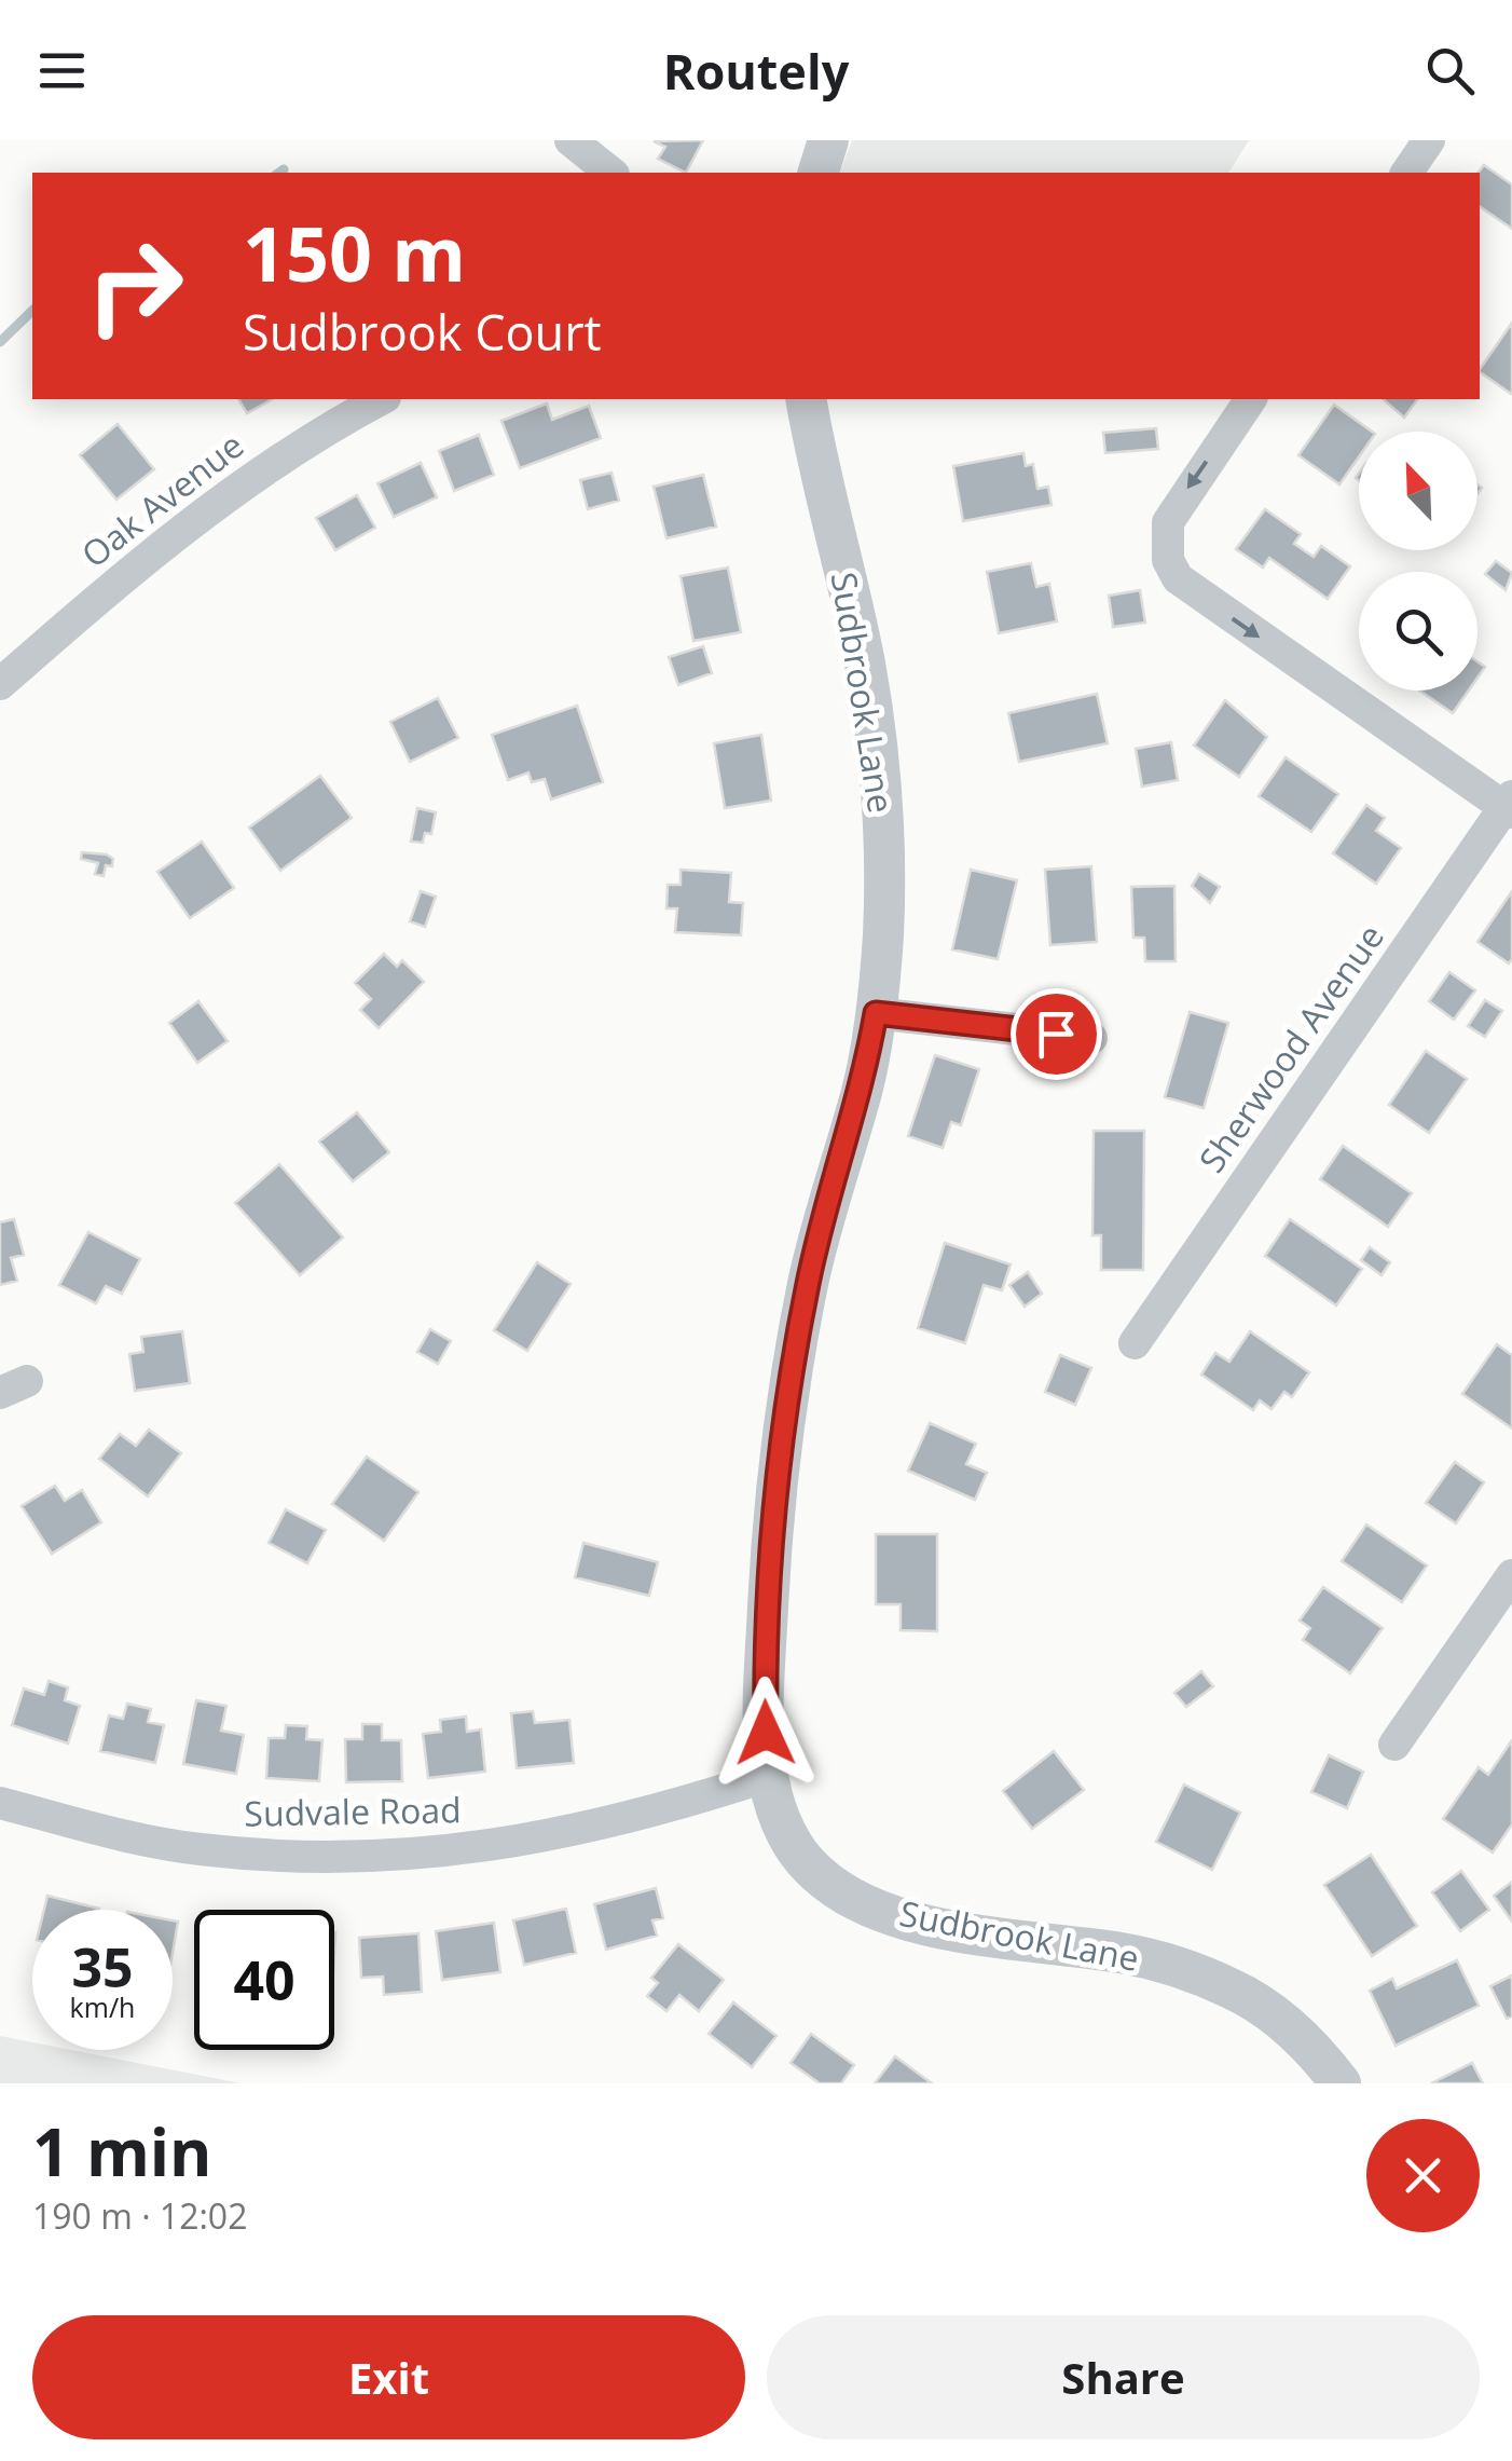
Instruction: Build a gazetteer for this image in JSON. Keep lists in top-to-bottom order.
{
  "streets": {
    "street": [
      "Oak Avenue",
      "Sudbrook Lane",
      "Sherwood Avenue",
      "Sudvale Road"
    ]
  },
  "crossings": [
    ["Sudbrook Lane", "Sudvale Road"]
  ],
  "north": "top left",
  "page": {
    "header": "Routely",
    "turn": ["150 m", "Sudbrook Court"],
    "speed": "35 km/h",
    "limit": "40",
    "heading": ["1 min", "190 m · 12:02"],
    "buttons": ["Exit", "Share"]
  }
}
